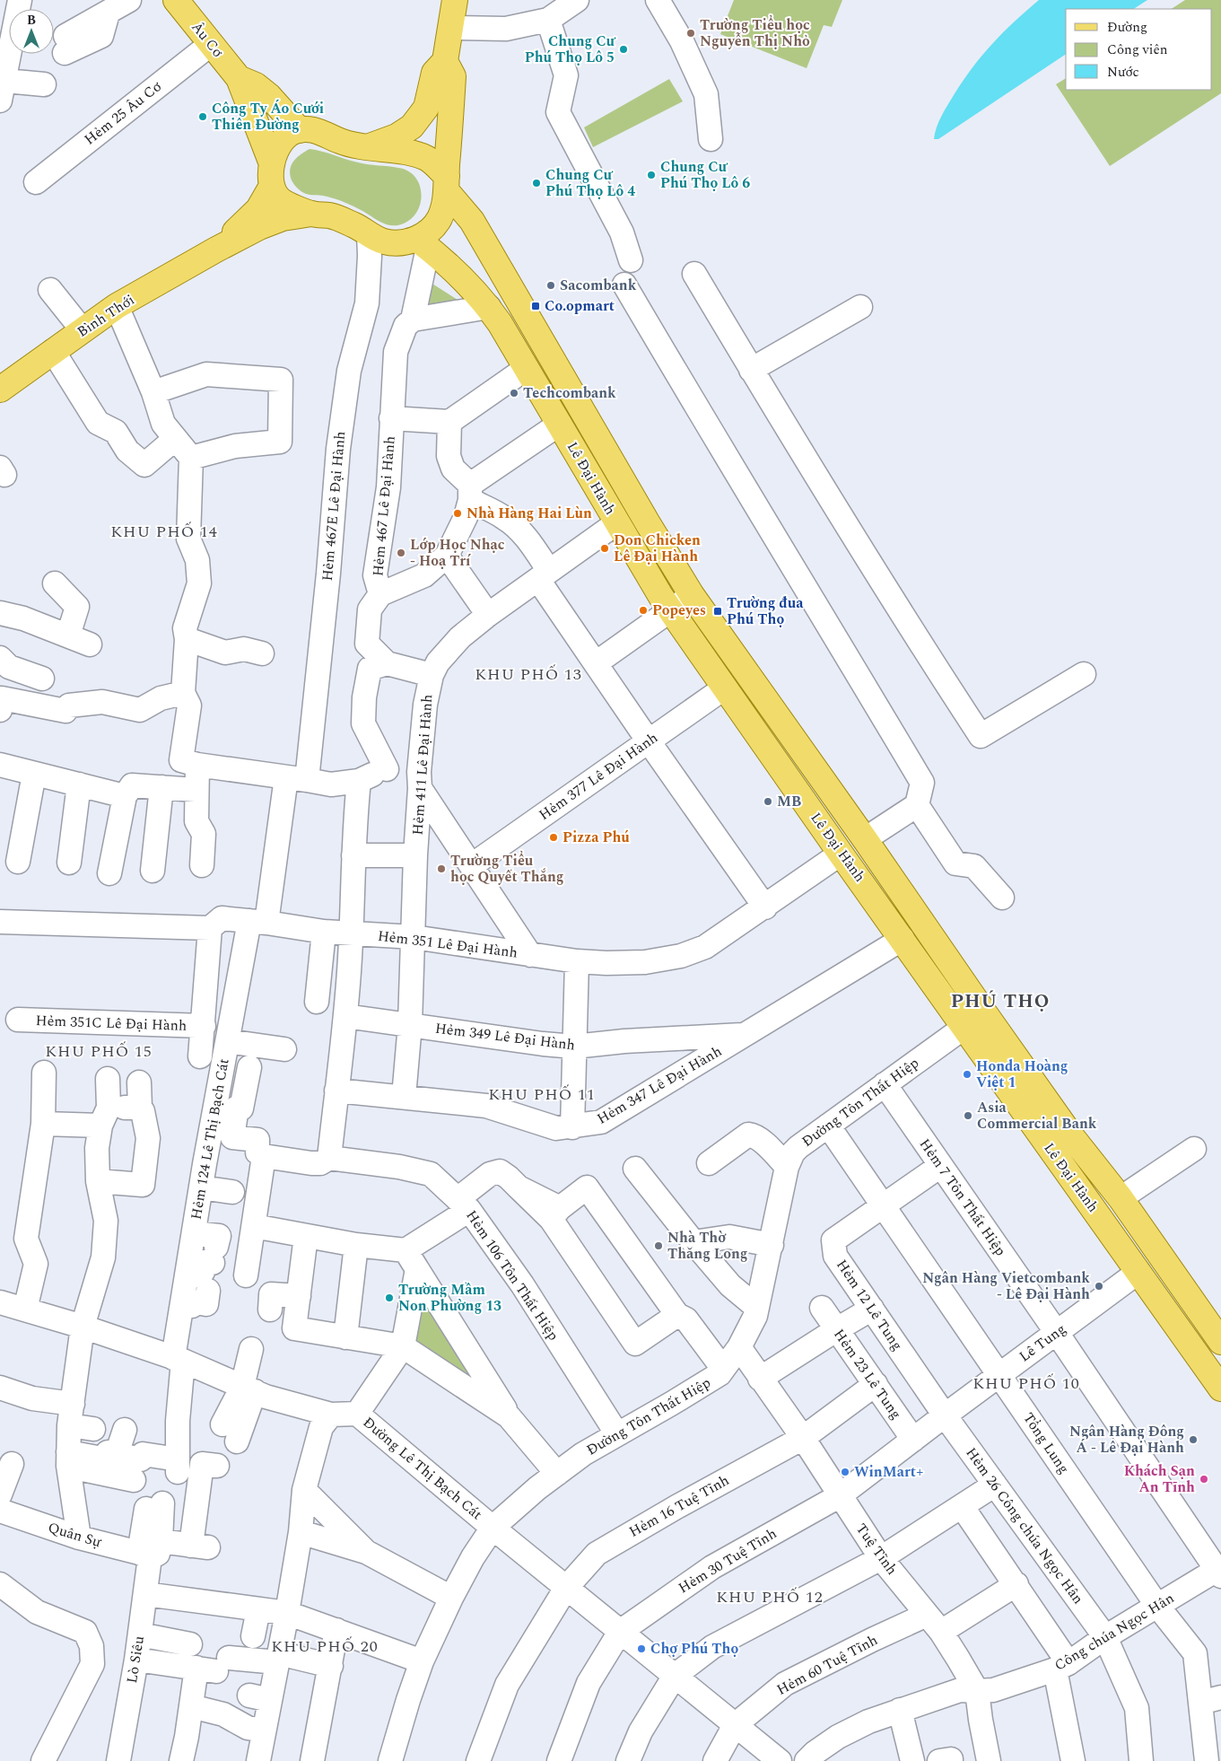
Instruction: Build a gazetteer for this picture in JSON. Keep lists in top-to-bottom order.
{
  "streets": {
    "main road": ["Âu Cơ", "Bình Thới", "Lê Đại Hành"],
    "street": [
      "Hẻm 25 Âu Cơ",
      "Hẻm 467E Lê Đại Hành",
      "Hẻm 467 Lê Đại Hành",
      "Hẻm 411 Lê Đại Hành",
      "Hẻm 377 Lê Đại Hành",
      "Hẻm 351 Lê Đại Hành",
      "Hẻm 351C Lê Đại Hành",
      "Hẻm 349 Lê Đại Hành",
      "Hẻm 347 Lê Đại Hành",
      "Đường Tôn Thất Hiệp",
      "Hẻm 124 Lê Thị Bạch Cát",
      "Hẻm 7 Tôn Thất Hiệp",
      "Hẻm 106 Tôn Thất Hiệp",
      "Hẻm 12 Lê Tung",
      "Lê Tung",
      "Hẻm 23 Lê Tung",
      "Tổng Lung",
      "Đường Lê Thị Bạch Cát",
      "Hẻm 16 Tuệ Tĩnh",
      "Hẻm 26 Công chúa Ngọc Hân",
      "Quân Sự",
      "Tuệ Tĩnh",
      "Hẻm 30 Tuệ Tĩnh",
      "Công chúa Ngọc Hân",
      "Lò Siêu",
      "Hẻm 60 Tuệ Tĩnh"
    ]
  },
  "crossings": [
    ["Âu Cơ", "Hẻm 25 Âu Cơ"],
    ["Âu Cơ", "Bình Thới"],
    ["Âu Cơ", "Lê Đại Hành"],
    ["Lê Đại Hành", "Hẻm 467 Lê Đại Hành"],
    ["Lê Đại Hành", "Hẻm 411 Lê Đại Hành"],
    ["Lê Đại Hành", "Hẻm 377 Lê Đại Hành"],
    ["Lê Đại Hành", "Hẻm 351 Lê Đại Hành"],
    ["Lê Đại Hành", "Hẻm 347 Lê Đại Hành"],
    ["Lê Đại Hành", "Đường Tôn Thất Hiệp"],
    ["Lê Đại Hành", "Lê Tung"],
    ["Hẻm 467E Lê Đại Hành", "Hẻm 351 Lê Đại Hành"],
    ["Hẻm 467E Lê Đại Hành", "Hẻm 124 Lê Thị Bạch Cát"],
    ["Hẻm 411 Lê Đại Hành", "Hẻm 351 Lê Đại Hành"],
    ["Hẻm 411 Lê Đại Hành", "Hẻm 349 Lê Đại Hành"],
    ["Hẻm 411 Lê Đại Hành", "Hẻm 347 Lê Đại Hành"],
    ["Hẻm 351 Lê Đại Hành", "Hẻm 124 Lê Thị Bạch Cát"],
    ["Hẻm 349 Lê Đại Hành", "Hẻm 347 Lê Đại Hành"],
    ["Đường Tôn Thất Hiệp", "Hẻm 7 Tôn Thất Hiệp"],
    ["Đường Tôn Thất Hiệp", "Hẻm 106 Tôn Thất Hiệp"],
    ["Đường Tôn Thất Hiệp", "Tổng Lung"],
    ["Đường Tôn Thất Hiệp", "Đường Lê Thị Bạch Cát"],
    ["Đường Tôn Thất Hiệp", "Tuệ Tĩnh"],
    ["Hẻm 124 Lê Thị Bạch Cát", "Đường Lê Thị Bạch Cát"],
    ["Hẻm 124 Lê Thị Bạch Cát", "Quân Sự"],
    ["Hẻm 124 Lê Thị Bạch Cát", "Lò Siêu"],
    ["Hẻm 7 Tôn Thất Hiệp", "Lê Tung"],
    ["Hẻm 7 Tôn Thất Hiệp", "Công chúa Ngọc Hân"],
    ["Hẻm 12 Lê Tung", "Lê Tung"],
    ["Hẻm 12 Lê Tung", "Tổng Lung"],
    ["Hẻm 12 Lê Tung", "Hẻm 26 Công chúa Ngọc Hân"],
    ["Lê Tung", "Hẻm 23 Lê Tung"],
    ["Lê Tung", "Tổng Lung"],
    ["Lê Tung", "Hẻm 26 Công chúa Ngọc Hân"],
    ["Lê Tung", "Tuệ Tĩnh"],
    ["Lê Tung", "Hẻm 30 Tuệ Tĩnh"],
    ["Hẻm 23 Lê Tung", "Hẻm 16 Tuệ Tĩnh"],
    ["Tổng Lung", "Công chúa Ngọc Hân"],
    ["Đường Lê Thị Bạch Cát", "Hẻm 16 Tuệ Tĩnh"],
    ["Đường Lê Thị Bạch Cát", "Hẻm 30 Tuệ Tĩnh"],
    ["Đường Lê Thị Bạch Cát", "Hẻm 60 Tuệ Tĩnh"],
    ["Hẻm 16 Tuệ Tĩnh", "Tuệ Tĩnh"],
    ["Hẻm 26 Công chúa Ngọc Hân", "Công chúa Ngọc Hân"],
    ["Quân Sự", "Lò Siêu"],
    ["Tuệ Tĩnh", "Hẻm 30 Tuệ Tĩnh"],
    ["Tuệ Tĩnh", "Công chúa Ngọc Hân"],
    ["Tuệ Tĩnh", "Hẻm 60 Tuệ Tĩnh"]
  ],
  "districts": [
    "KHU PHỐ 14",
    "KHU PHỐ 13",
    "PHÚ THỌ",
    "KHU PHỐ 15",
    "KHU PHỐ 11",
    "KHU PHỐ 10",
    "KHU PHỐ 12",
    "KHU PHỐ 20"
  ],
  "places": {
    "other": [
      "Trường Tiểu học Nguyễn Thị Nhỏ",
      "Chung Cư Phú Thọ Lô 5",
      "Công Ty Áo Cưới Thiên Đường",
      "Chung Cư Phú Thọ Lô 6",
      "Chung Cư Phú Thọ Lô 4",
      "Sacombank",
      "Techcombank",
      "Nhà Hàng Hai Lùn",
      "Don Chicken Lê Đại Hành",
      "Lớp Học Nhạc - Hoạ Trí",
      "Popeyes",
      "MB",
      "Pizza Phú",
      "Trường Tiểu học Quyết Thắng",
      "Honda Hoàng Việt 1",
      "Asia Commercial Bank",
      "Nhà Thờ Thăng Long",
      "Ngân Hàng Vietcombank - Lê Đại Hành",
      "Trường Mầm Non Phường 13",
      "Ngân Hàng Đông Á - Lê Đại Hành",
      "WinMart+",
      "Khách Sạn An Tĩnh",
      "Chợ Phú Thọ"
    ],
    "transit": ["Co.opmart", "Trường đua Phú Thọ"]
  },
  "legend": ["Đường", "Công viên", "Nước"],
  "north": "top"
}
